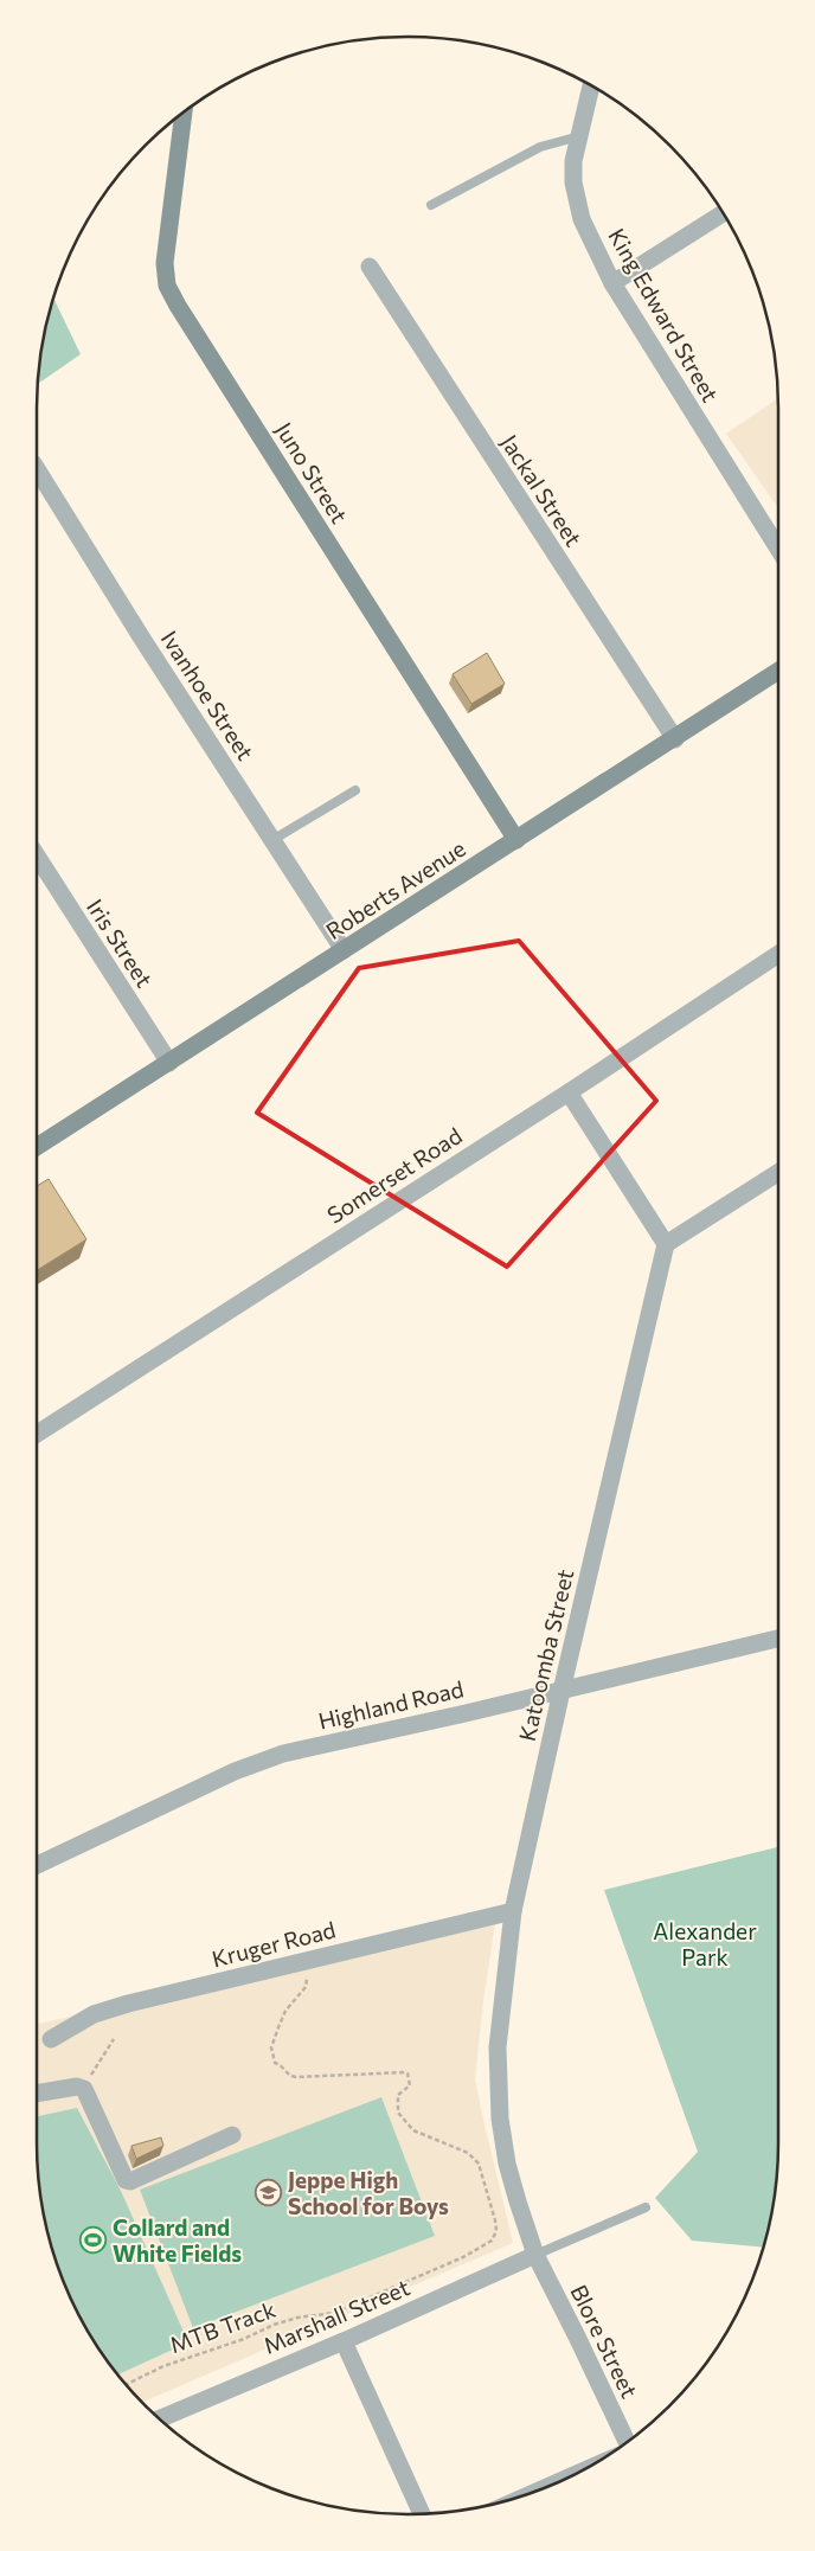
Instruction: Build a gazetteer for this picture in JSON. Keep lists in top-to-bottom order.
{
  "streets": {
    "main road": ["Juno Street", "Roberts Avenue"],
    "street": [
      "King Edward Street",
      "Jackal Street",
      "Ivanhoe Street",
      "Iris Street",
      "Somerset Road",
      "Katoomba Street",
      "Highland Road",
      "Kruger Road",
      "Marshall Street",
      "Blore Street"
    ],
    "path": ["MTB Track"]
  },
  "crossings": [
    ["Juno Street", "Roberts Avenue"],
    ["Jackal Street", "Roberts Avenue"],
    ["Ivanhoe Street", "Roberts Avenue"],
    ["Roberts Avenue", "Iris Street"],
    ["Katoomba Street", "Highland Road"],
    ["Katoomba Street", "Kruger Road"],
    ["Katoomba Street", "Marshall Street"],
    ["Katoomba Street", "Blore Street"],
    ["Kruger Road", "MTB Track"],
    ["Marshall Street", "Blore Street"]
  ],
  "parks": ["Alexander Park"],
  "places": {
    "school or university": ["Jeppe High School for Boys"],
    "sports": ["Collard and White Fields"]
  }
}
